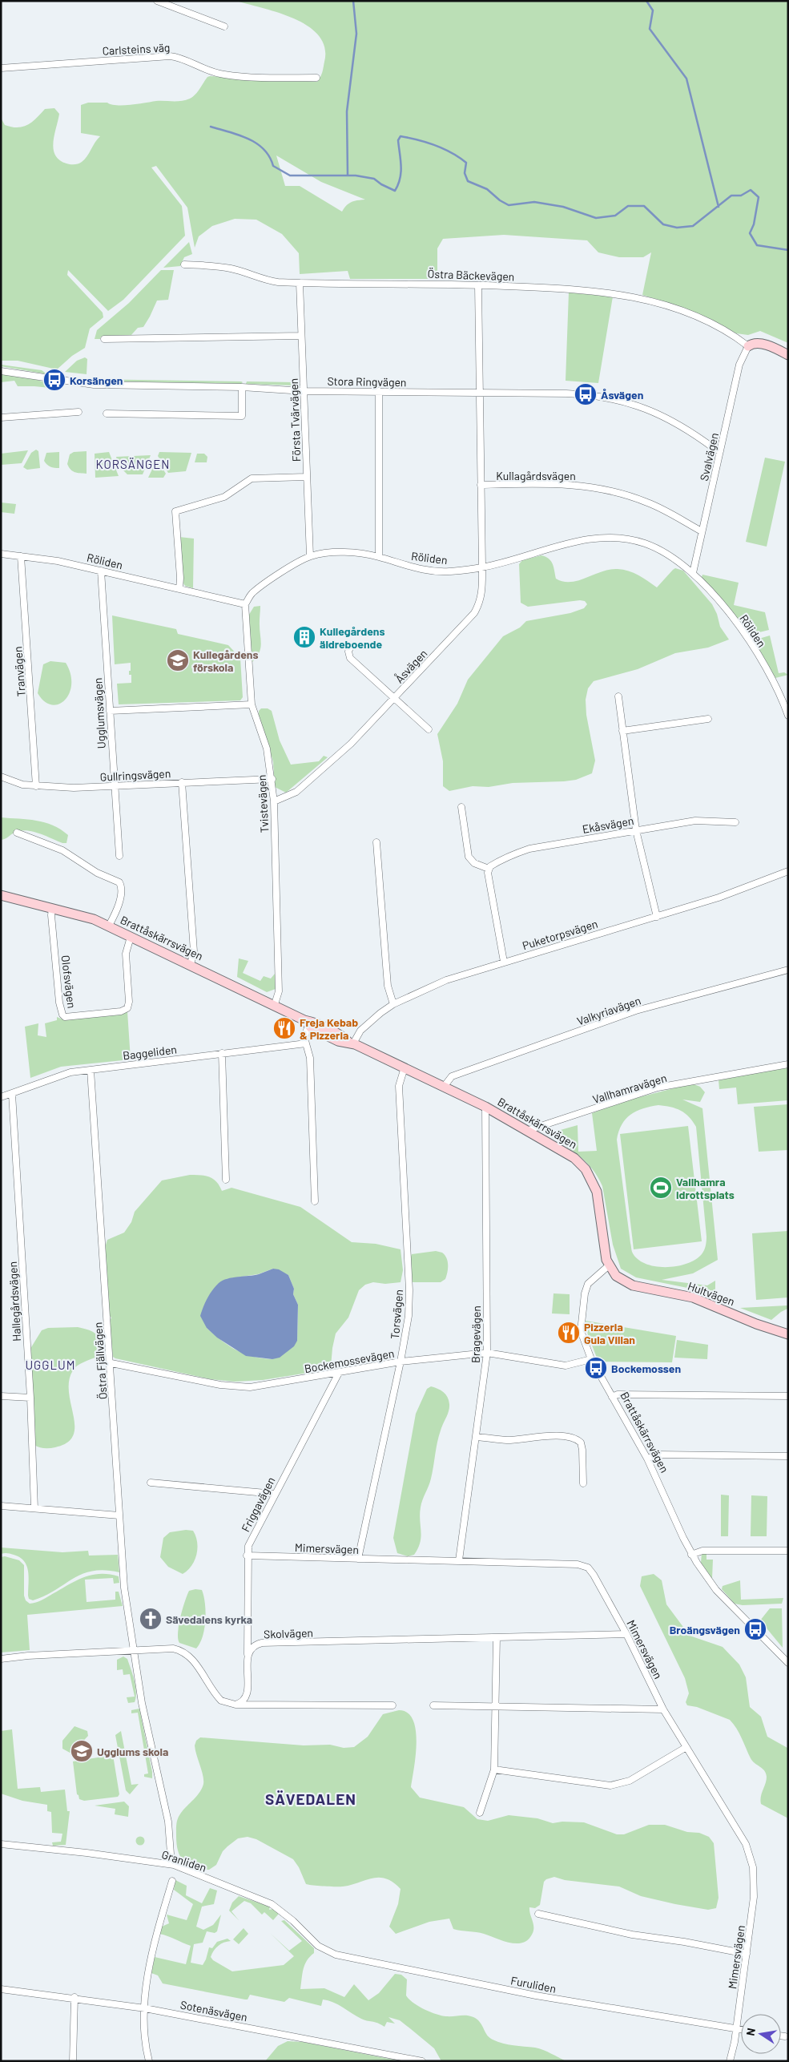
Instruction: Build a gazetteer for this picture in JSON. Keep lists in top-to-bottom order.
{
  "streets": {
    "street": [
      "Carlsteins väg",
      "Östra Bäckevägen",
      "Stora Ringvägen",
      "Första Tvärvägen",
      "Svalvägen",
      "Kullagårdsvägen",
      "Röliden",
      "Åsvägen",
      "Tranvägen",
      "Ugglumsvägen",
      "Gullringsvägen",
      "Tvistevägen",
      "Ekåsvägen",
      "Puketorpsvägen",
      "Brattåskärrsvägen",
      "Olofsvägen",
      "Valkyriavägen",
      "Baggeliden",
      "Vallhamravägen",
      "Hultvägen",
      "Hallegårdsvägen",
      "Torsvägen",
      "Bragevägen",
      "Östra Fjällvägen",
      "Bockemossevägen",
      "Friggavägen",
      "Mimersvägen",
      "Skolvägen",
      "Granliden",
      "Furuliden",
      "Sotenäsvägen"
    ]
  },
  "crossings": [
    ["Östra Bäckevägen", "Första Tvärvägen"],
    ["Östra Bäckevägen", "Svalvägen"],
    ["Östra Bäckevägen", "Åsvägen"],
    ["Stora Ringvägen", "Första Tvärvägen"],
    ["Stora Ringvägen", "Svalvägen"],
    ["Stora Ringvägen", "Åsvägen"],
    ["Första Tvärvägen", "Röliden"],
    ["Svalvägen", "Kullagårdsvägen"],
    ["Svalvägen", "Röliden"],
    ["Kullagårdsvägen", "Åsvägen"],
    ["Röliden", "Åsvägen"],
    ["Röliden", "Tranvägen"],
    ["Röliden", "Ugglumsvägen"],
    ["Röliden", "Tvistevägen"],
    ["Åsvägen", "Tvistevägen"],
    ["Tranvägen", "Gullringsvägen"],
    ["Ugglumsvägen", "Gullringsvägen"],
    ["Gullringsvägen", "Tvistevägen"],
    ["Tvistevägen", "Brattåskärrsvägen"],
    ["Puketorpsvägen", "Brattåskärrsvägen"],
    ["Brattåskärrsvägen", "Olofsvägen"],
    ["Brattåskärrsvägen", "Valkyriavägen"],
    ["Brattåskärrsvägen", "Vallhamravägen"],
    ["Brattåskärrsvägen", "Hultvägen"],
    ["Brattåskärrsvägen", "Torsvägen"],
    ["Brattåskärrsvägen", "Bragevägen"],
    ["Brattåskärrsvägen", "Bockemossevägen"],
    ["Baggeliden", "Hallegårdsvägen"],
    ["Baggeliden", "Östra Fjällvägen"],
    ["Torsvägen", "Bockemossevägen"],
    ["Torsvägen", "Mimersvägen"],
    ["Bragevägen", "Bockemossevägen"],
    ["Bragevägen", "Mimersvägen"],
    ["Östra Fjällvägen", "Bockemossevägen"],
    ["Östra Fjällvägen", "Granliden"],
    ["Bockemossevägen", "Friggavägen"],
    ["Friggavägen", "Mimersvägen"],
    ["Friggavägen", "Skolvägen"],
    ["Mimersvägen", "Skolvägen"],
    ["Mimersvägen", "Furuliden"],
    ["Granliden", "Furuliden"]
  ],
  "districts": ["KORSÄNGEN", "UGGLUM", "SÄVEDALEN"],
  "places": {
    "bus stop": [
      "Korsängen",
      "Åsvägen",
      "Bockemossen",
      "Broängsvägen"
    ],
    "building": ["Kullegårdens äldreboende"],
    "school or university": ["Kullegårdens förskola", "Ugglums skola"],
    "restaurant": ["Freja Kebab & Pizzeria", "Pizzeria Gula Villan"],
    "sports": ["Vallhamra idrottsplats"],
    "church": ["Sävedalens kyrka"]
  },
  "north": "left"
}
